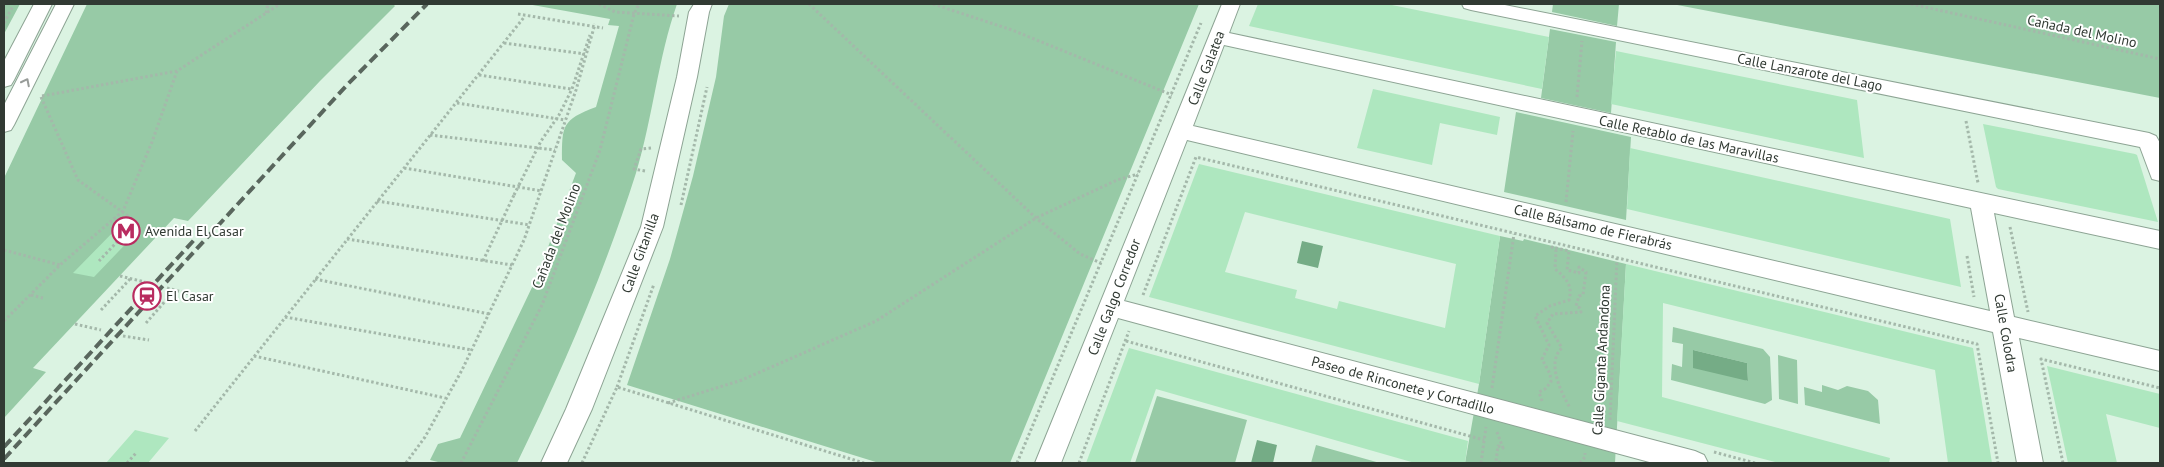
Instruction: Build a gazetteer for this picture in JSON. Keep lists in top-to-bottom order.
{
  "streets": {
    "street": [
      "Calle Galatea",
      "Calle Lanzarote del Lago",
      "Calle Retablo de las Maravillas",
      "Calle Bálsamo de Fierabrás",
      "Calle Gitanilla",
      "Calle Galgo Corredor",
      "Calle Colodra",
      "Paseo de Rinconete y Cortadillo"
    ],
    "path": ["Cañada del Molino", "Calle Giganta Andandona"]
  },
  "crossings": [
    ["Calle Galatea", "Calle Retablo de las Maravillas"],
    ["Calle Galatea", "Calle Bálsamo de Fierabrás"],
    ["Calle Galatea", "Calle Galgo Corredor"],
    ["Calle Retablo de las Maravillas", "Calle Colodra"],
    ["Calle Bálsamo de Fierabrás", "Calle Galgo Corredor"],
    ["Calle Bálsamo de Fierabrás", "Calle Colodra"],
    ["Calle Galgo Corredor", "Paseo de Rinconete y Cortadillo"],
    ["Calle Giganta Andandona", "Paseo de Rinconete y Cortadillo"]
  ],
  "places": {
    "metro station": ["Avenida El Casar"],
    "station": ["El Casar"]
  }
}
